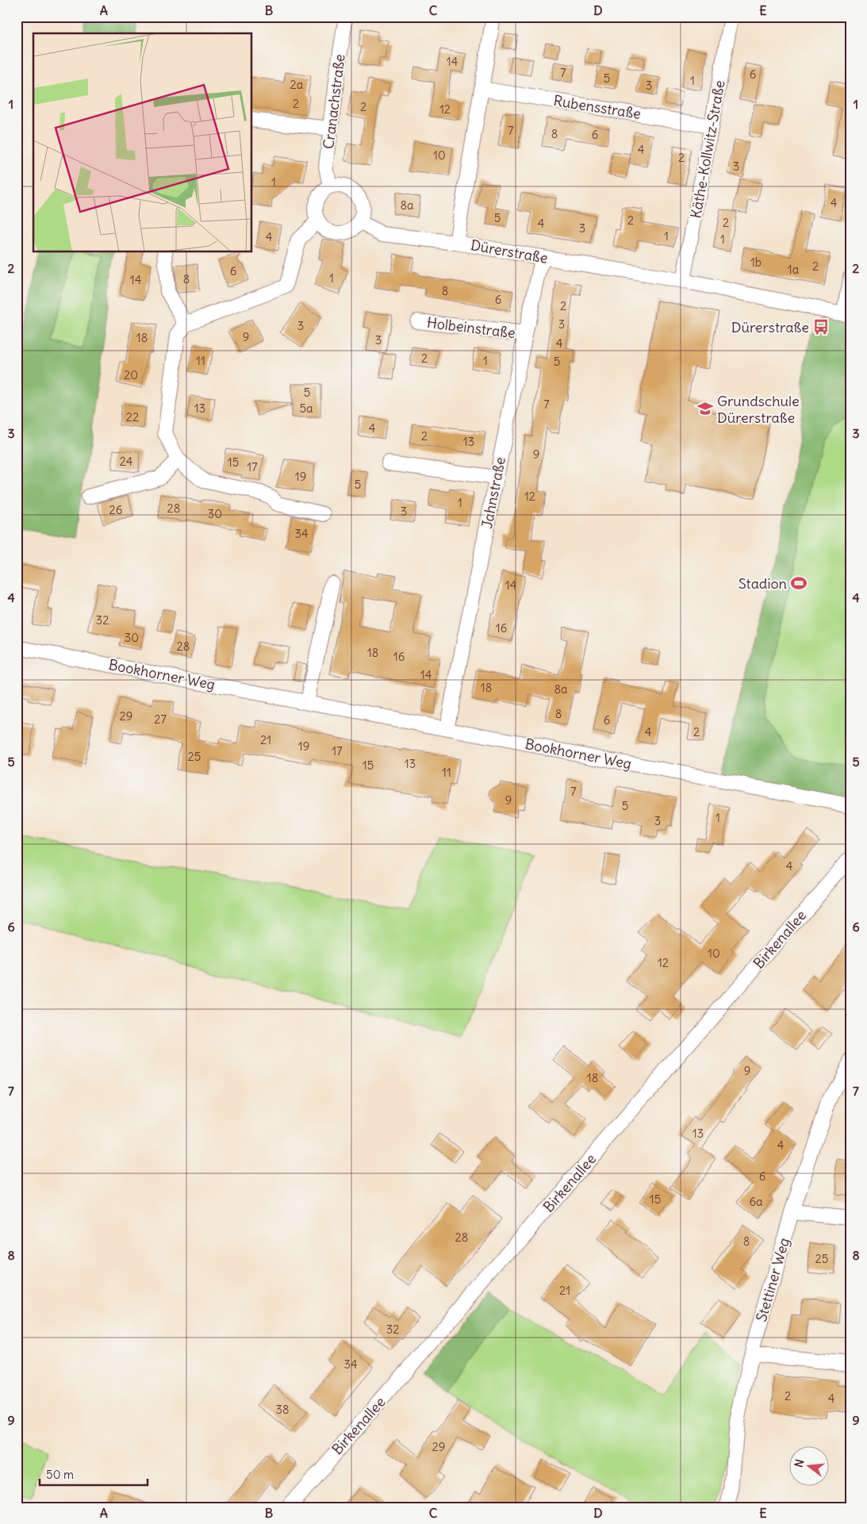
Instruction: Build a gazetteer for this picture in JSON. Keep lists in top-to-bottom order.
{
  "streets": {
    "street": [
      "Cranachstraße",
      "Rubensstraße",
      "Käthe-Kollwitz-Straße",
      "Dürerstraße",
      "Holbeinstraße",
      "Jahnstraße",
      "Bookhorner Weg",
      "Birkenallee",
      "Stettiner Weg"
    ]
  },
  "crossings": [
    ["Cranachstraße", "Dürerstraße"],
    ["Rubensstraße", "Käthe-Kollwitz-Straße"],
    ["Rubensstraße", "Dürerstraße"],
    ["Käthe-Kollwitz-Straße", "Dürerstraße"],
    ["Dürerstraße", "Jahnstraße"],
    ["Holbeinstraße", "Jahnstraße"],
    ["Jahnstraße", "Bookhorner Weg"]
  ],
  "places": {
    "bus stop": ["Dürerstraße"],
    "school or university": ["Grundschule Dürerstraße"],
    "sports": ["Stadion"]
  },
  "house_numbers": [
    "14",
    "7",
    "6",
    "5",
    "1",
    "2a",
    "3",
    "2",
    "2",
    "12",
    "7",
    "8",
    "6",
    "4",
    "10",
    "2",
    "3",
    "1",
    "4",
    "8a",
    "5",
    "2",
    "2",
    "4",
    "3",
    "1",
    "4",
    "1",
    "1b",
    "2",
    "1a",
    "6",
    "1",
    "8",
    "14",
    "8",
    "6",
    "2",
    "3",
    "3",
    "9",
    "18",
    "3",
    "4",
    "2",
    "11",
    "1",
    "5",
    "20",
    "5",
    "7",
    "13",
    "5a",
    "22",
    "4",
    "2",
    "13",
    "9",
    "24",
    "15",
    "17",
    "19",
    "5",
    "12",
    "1",
    "28",
    "26",
    "3",
    "30",
    "34",
    "14",
    "32",
    "16",
    "30",
    "28",
    "18",
    "16",
    "14",
    "18",
    "8a",
    "8",
    "29",
    "27",
    "6",
    "4",
    "2",
    "21",
    "19",
    "17",
    "25",
    "13",
    "15",
    "11",
    "7",
    "9",
    "5",
    "1",
    "3",
    "4",
    "10",
    "12",
    "9",
    "18",
    "13",
    "4",
    "6",
    "15",
    "6a",
    "28",
    "8",
    "25",
    "21",
    "32",
    "34",
    "2",
    "4",
    "38",
    "29"
  ],
  "scale_bar": "50 m",
  "north": "left",
  "grid": {
    "columns": [
      "A",
      "B",
      "C",
      "D",
      "E"
    ],
    "rows": [
      "1",
      "2",
      "3",
      "4",
      "5",
      "6",
      "7",
      "8",
      "9"
    ]
  }
}
